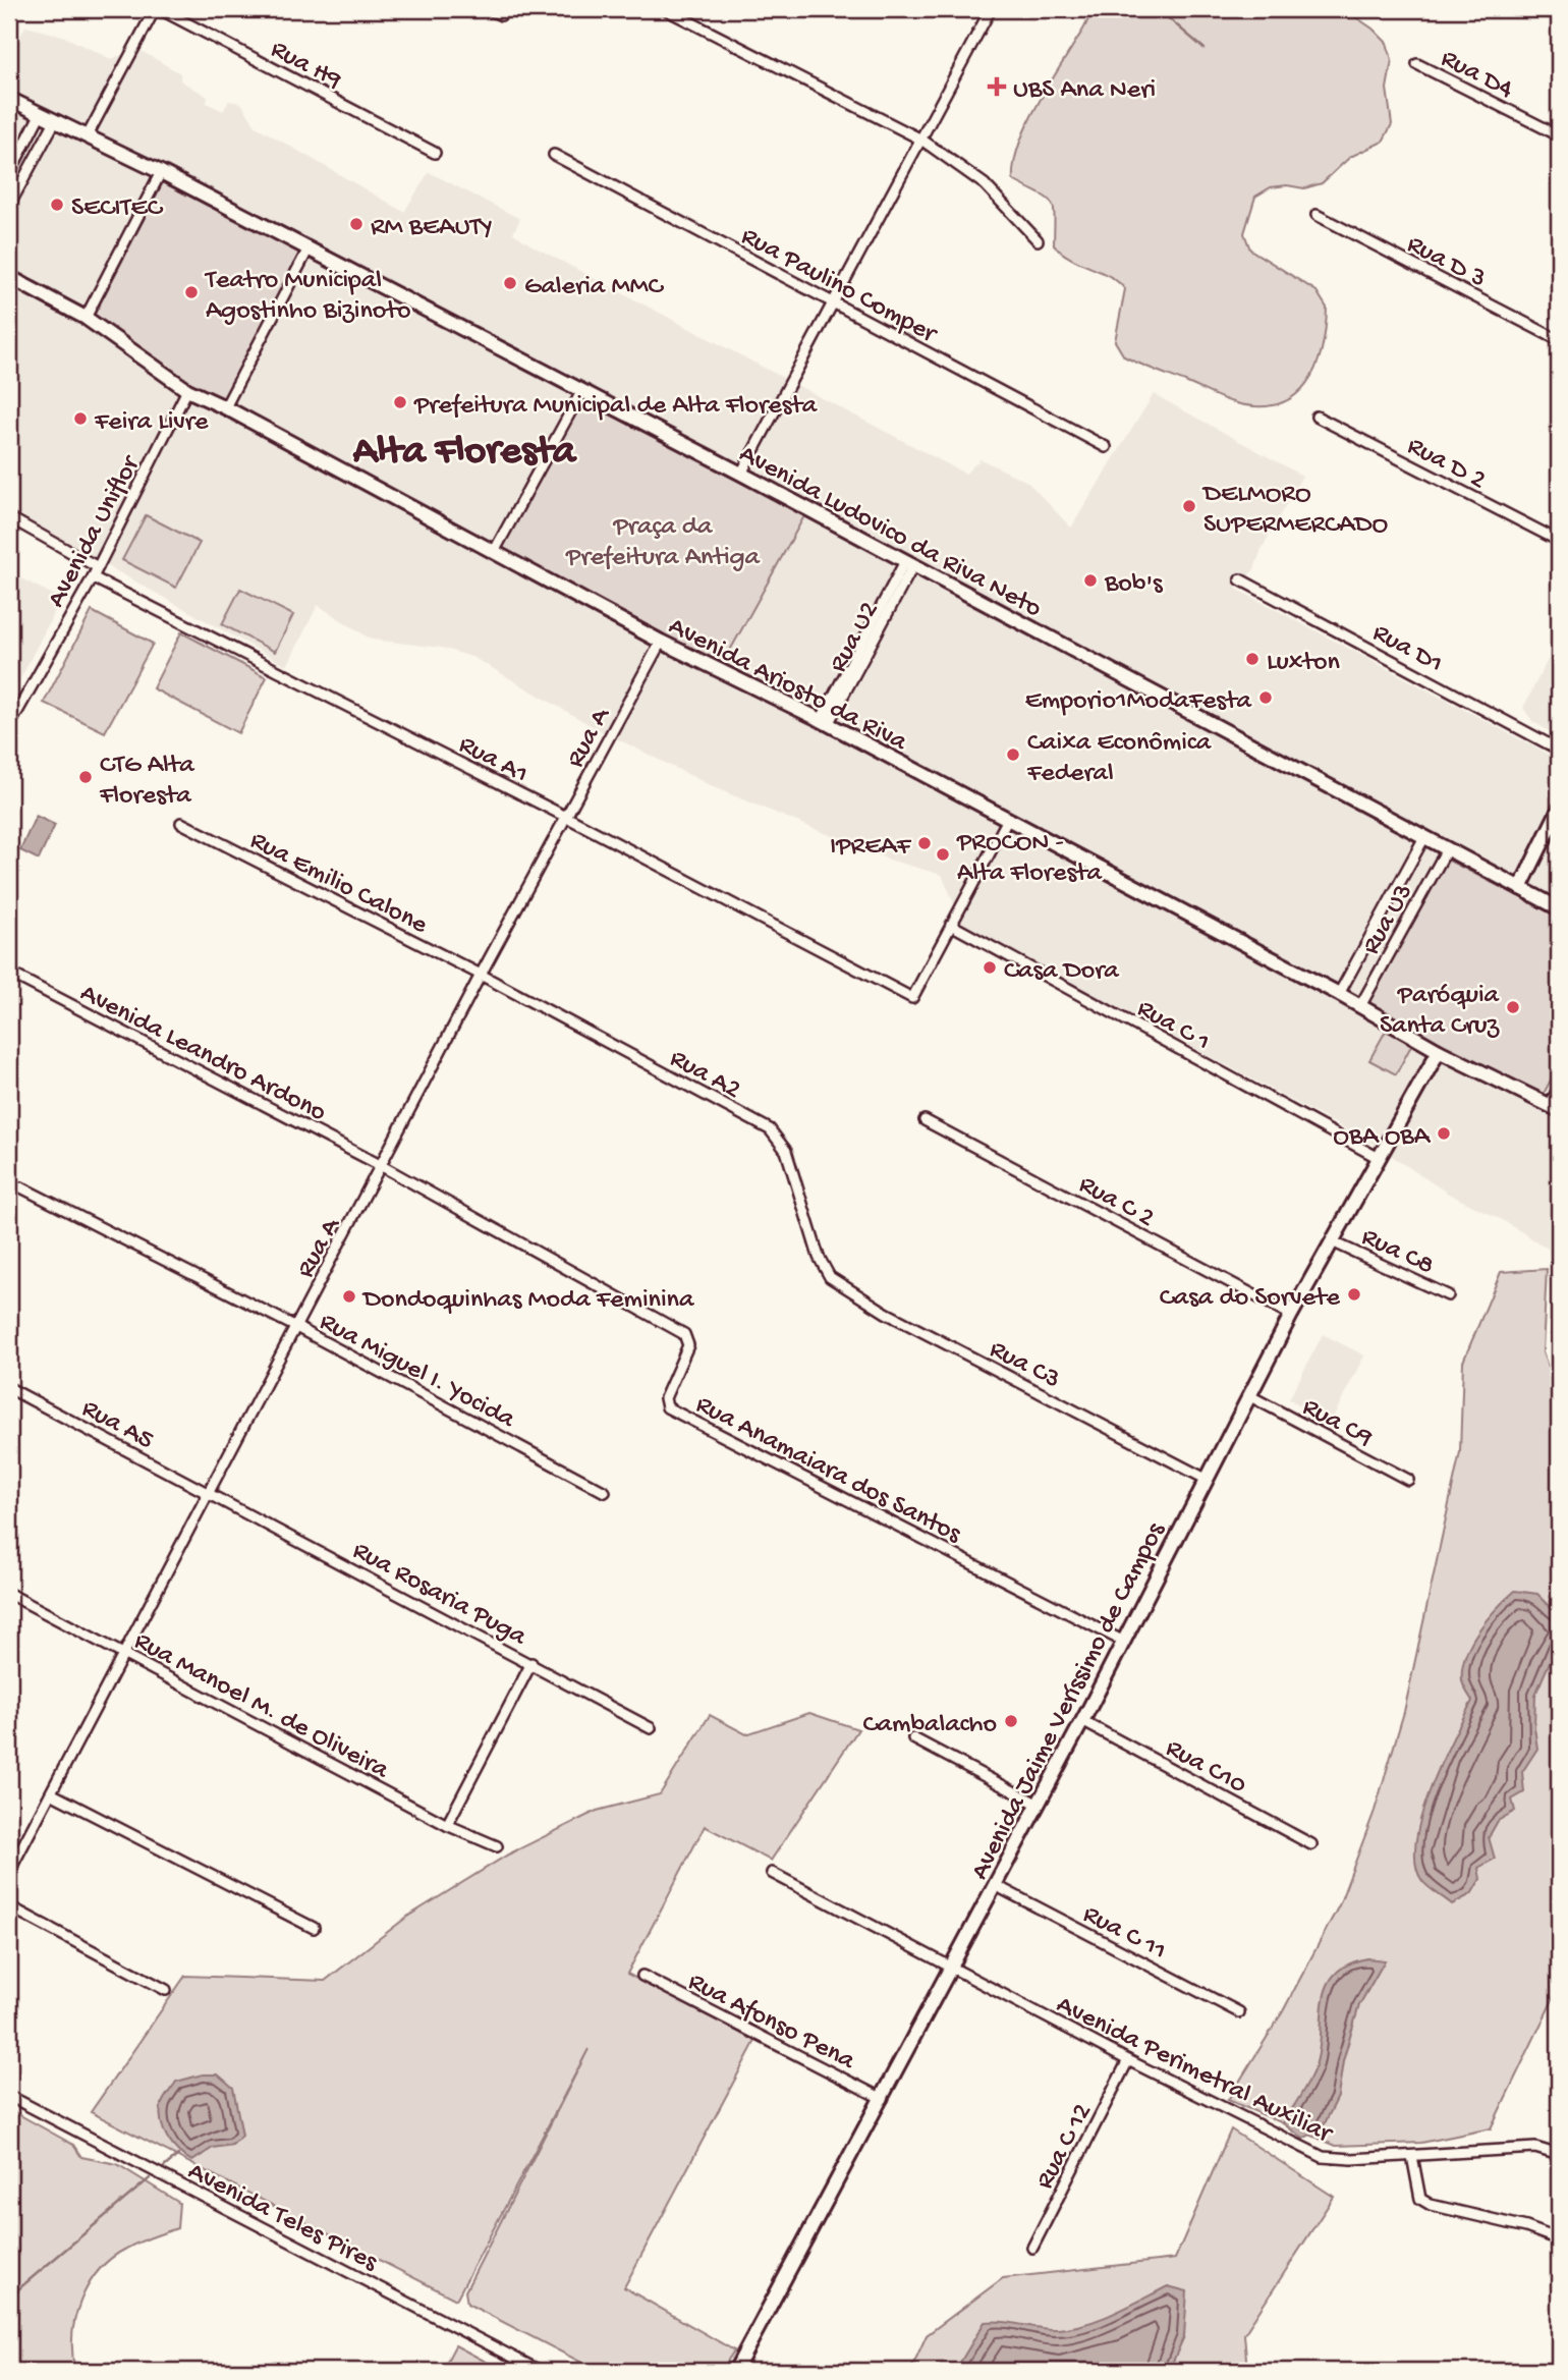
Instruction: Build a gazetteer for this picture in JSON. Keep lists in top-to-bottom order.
{
  "streets": {
    "street": [
      "Rua H9",
      "Rua D4",
      "Rua D 3",
      "Rua Paulino Comper",
      "Rua D 2",
      "Avenida Ludovico da Riva Neto",
      "Avenida Uniflor",
      "Rua U2",
      "Rua D1",
      "Avenida Ariosto da Riva",
      "Rua A",
      "Rua A1",
      "Rua Emilio Calone",
      "Rua U3",
      "Rua C 1",
      "Avenida Leandro Ardono",
      "Rua A2",
      "Rua C 2",
      "Rua C8",
      "Rua C3",
      "Rua Miguel I. Yocida",
      "Rua C9",
      "Rua A5",
      "Rua Anamaiara dos Santos",
      "Rua Rosaria Puga",
      "Avenida Jaime Veríssimo de Campos",
      "Rua Manoel M. de Oliveira",
      "Rua C10",
      "Rua C 11",
      "Rua Afonso Pena",
      "Avenida Perimetral Auxiliar",
      "Rua C 12",
      "Avenida Teles Pires"
    ]
  },
  "crossings": [
    ["Avenida Ludovico da Riva Neto", "Rua U2"],
    ["Avenida Ludovico da Riva Neto", "Rua U3"],
    ["Avenida Uniflor", "Avenida Ariosto da Riva"],
    ["Avenida Uniflor", "Rua A1"],
    ["Rua U2", "Avenida Ariosto da Riva"],
    ["Avenida Ariosto da Riva", "Rua A"],
    ["Avenida Ariosto da Riva", "Rua U3"],
    ["Avenida Ariosto da Riva", "Avenida Jaime Veríssimo de Campos"],
    ["Rua A", "Rua A1"],
    ["Rua A", "Rua Emilio Calone"],
    ["Rua A", "Avenida Leandro Ardono"],
    ["Rua A", "Rua A2"],
    ["Rua A", "Rua Miguel I. Yocida"],
    ["Rua A", "Rua A5"],
    ["Rua A", "Rua Anamaiara dos Santos"],
    ["Rua A", "Rua Rosaria Puga"],
    ["Rua A", "Rua Manoel M. de Oliveira"],
    ["Rua A1", "Rua C 1"],
    ["Rua Emilio Calone", "Rua A2"],
    ["Rua C 1", "Avenida Jaime Veríssimo de Campos"],
    ["Avenida Leandro Ardono", "Rua Anamaiara dos Santos"],
    ["Rua A2", "Rua C3"],
    ["Rua C 2", "Avenida Jaime Veríssimo de Campos"],
    ["Rua C8", "Avenida Jaime Veríssimo de Campos"],
    ["Rua C3", "Avenida Jaime Veríssimo de Campos"],
    ["Rua C9", "Avenida Jaime Veríssimo de Campos"],
    ["Rua A5", "Rua Rosaria Puga"],
    ["Rua Anamaiara dos Santos", "Avenida Jaime Veríssimo de Campos"],
    ["Avenida Jaime Veríssimo de Campos", "Rua C10"],
    ["Avenida Jaime Veríssimo de Campos", "Rua C 11"],
    ["Avenida Jaime Veríssimo de Campos", "Rua Afonso Pena"],
    ["Avenida Jaime Veríssimo de Campos", "Avenida Perimetral Auxiliar"],
    ["Avenida Perimetral Auxiliar", "Rua C 12"]
  ],
  "districts": ["Alta Floresta"],
  "parks": ["Praça da Prefeitura Antiga"],
  "places": {
    "health": ["UBS Ana Neri"],
    "other": [
      "SECITEC",
      "RM BEAUTY",
      "Galeria MMC",
      "Teatro Municipal Agostinho Bizinoto",
      "Prefeitura Municipal de Alta Floresta",
      "Feira Livre",
      "DELMORO SUPERMERCADO",
      "Bob's",
      "Luxton",
      "Emporio1ModaFesta",
      "Caixa Econômica Federal",
      "CTG Alta Floresta",
      "IPREAF",
      "PROCON - Alta Floresta",
      "Casa Dora",
      "Paróquia Santa Cruz",
      "OBA OBA",
      "Casa do Sorvete",
      "Dondoquinhas Moda Feminina",
      "Cambalacho"
    ]
  }
}
